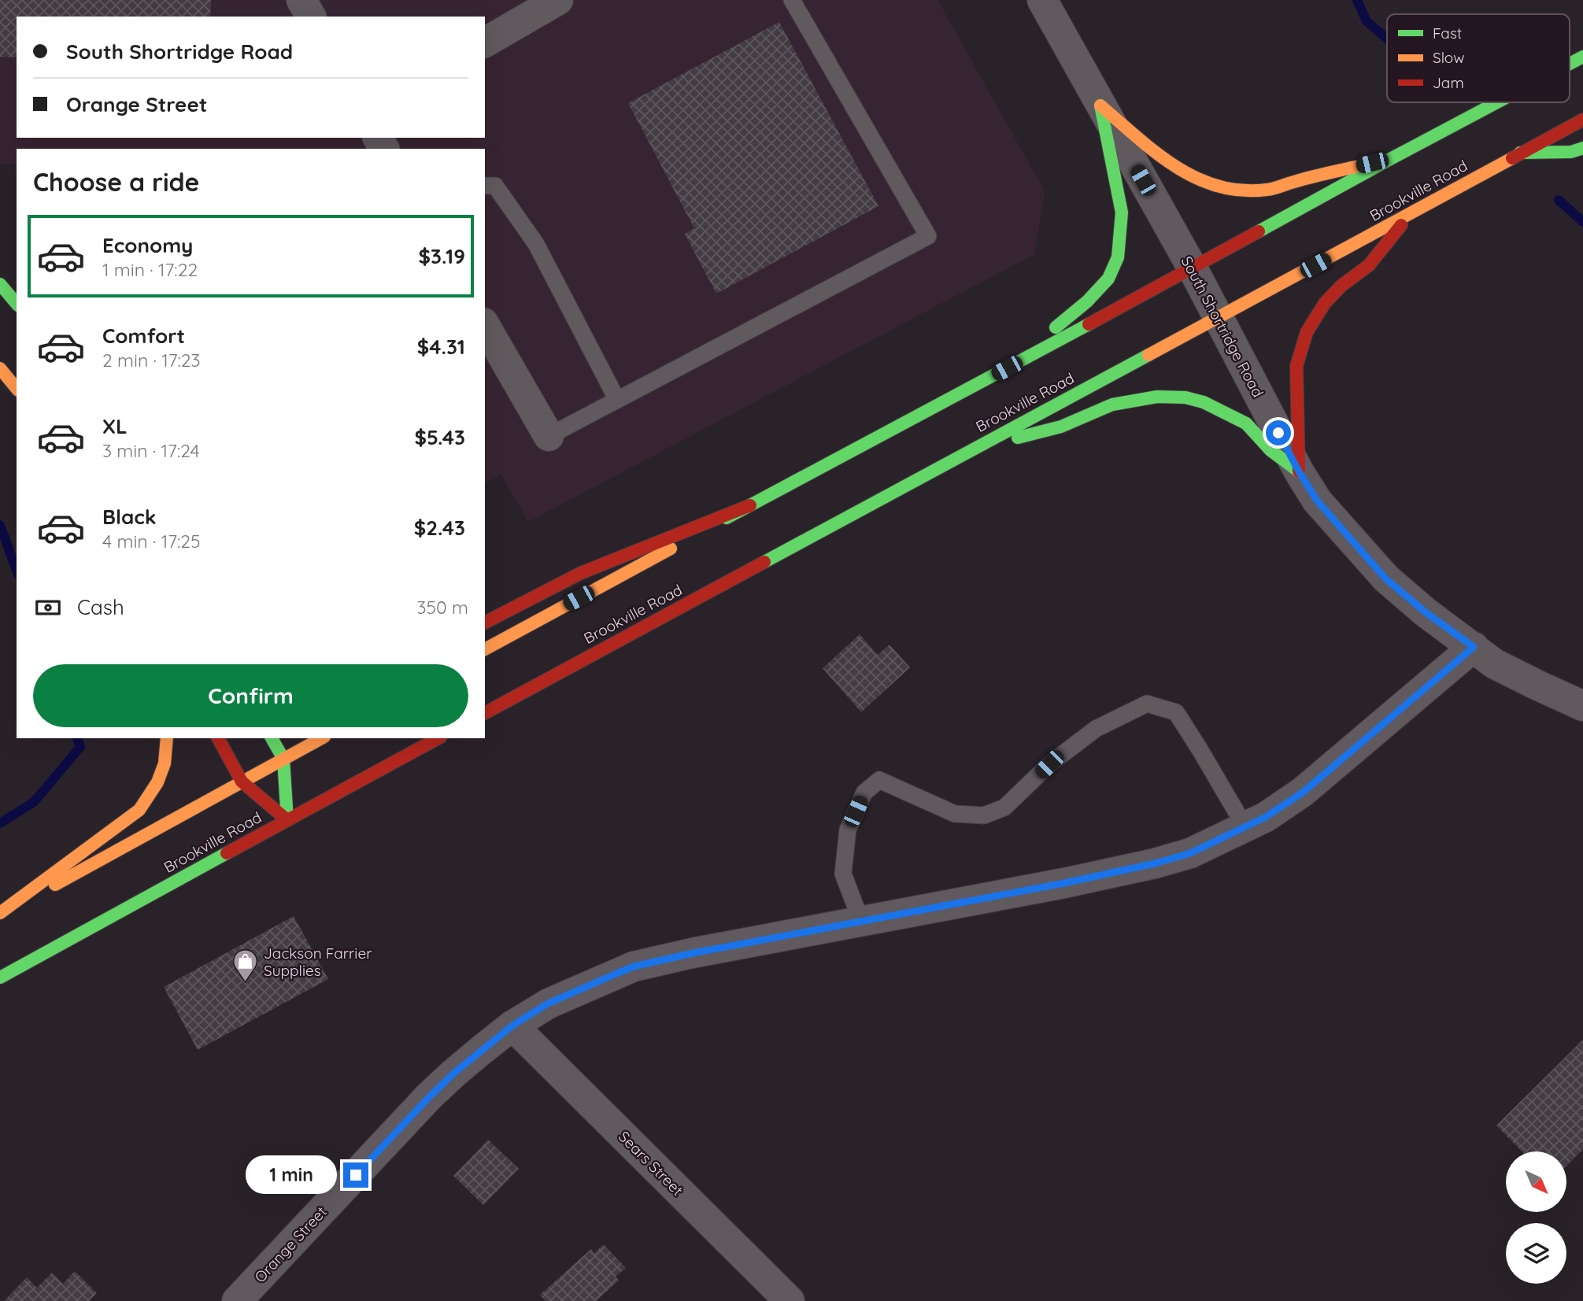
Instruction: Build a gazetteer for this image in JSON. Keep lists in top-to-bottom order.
{
  "streets": {
    "main road": ["Brookville Road"],
    "street": ["South Shortridge Road", "Sears Street", "Orange Street"]
  },
  "crossings": [
    ["Brookville Road", "South Shortridge Road"],
    ["South Shortridge Road", "Orange Street"],
    ["Sears Street", "Orange Street"]
  ],
  "places": {
    "shop": ["Jackson Farrier Supplies"]
  },
  "legend": ["Fast", "Slow", "Jam"],
  "north": "bottom right",
  "page": {
    "banner": ["South Shortridge Road", "Orange Street"],
    "heading": "Choose a ride",
    "list": [
      {
        "name": "Economy",
        "note": "1 min · 17:22",
        "value": "$3.19"
      },
      {
        "name": "Comfort",
        "note": "2 min · 17:23",
        "value": "$4.31"
      },
      {
        "name": "XL",
        "note": "3 min · 17:24",
        "value": "$5.43"
      },
      {
        "name": "Black",
        "note": "4 min · 17:25",
        "value": "$2.43"
      }
    ],
    "pay": ["Cash", "350 m"],
    "buttons": "Confirm",
    "bubble": "1 min"
  }
}
